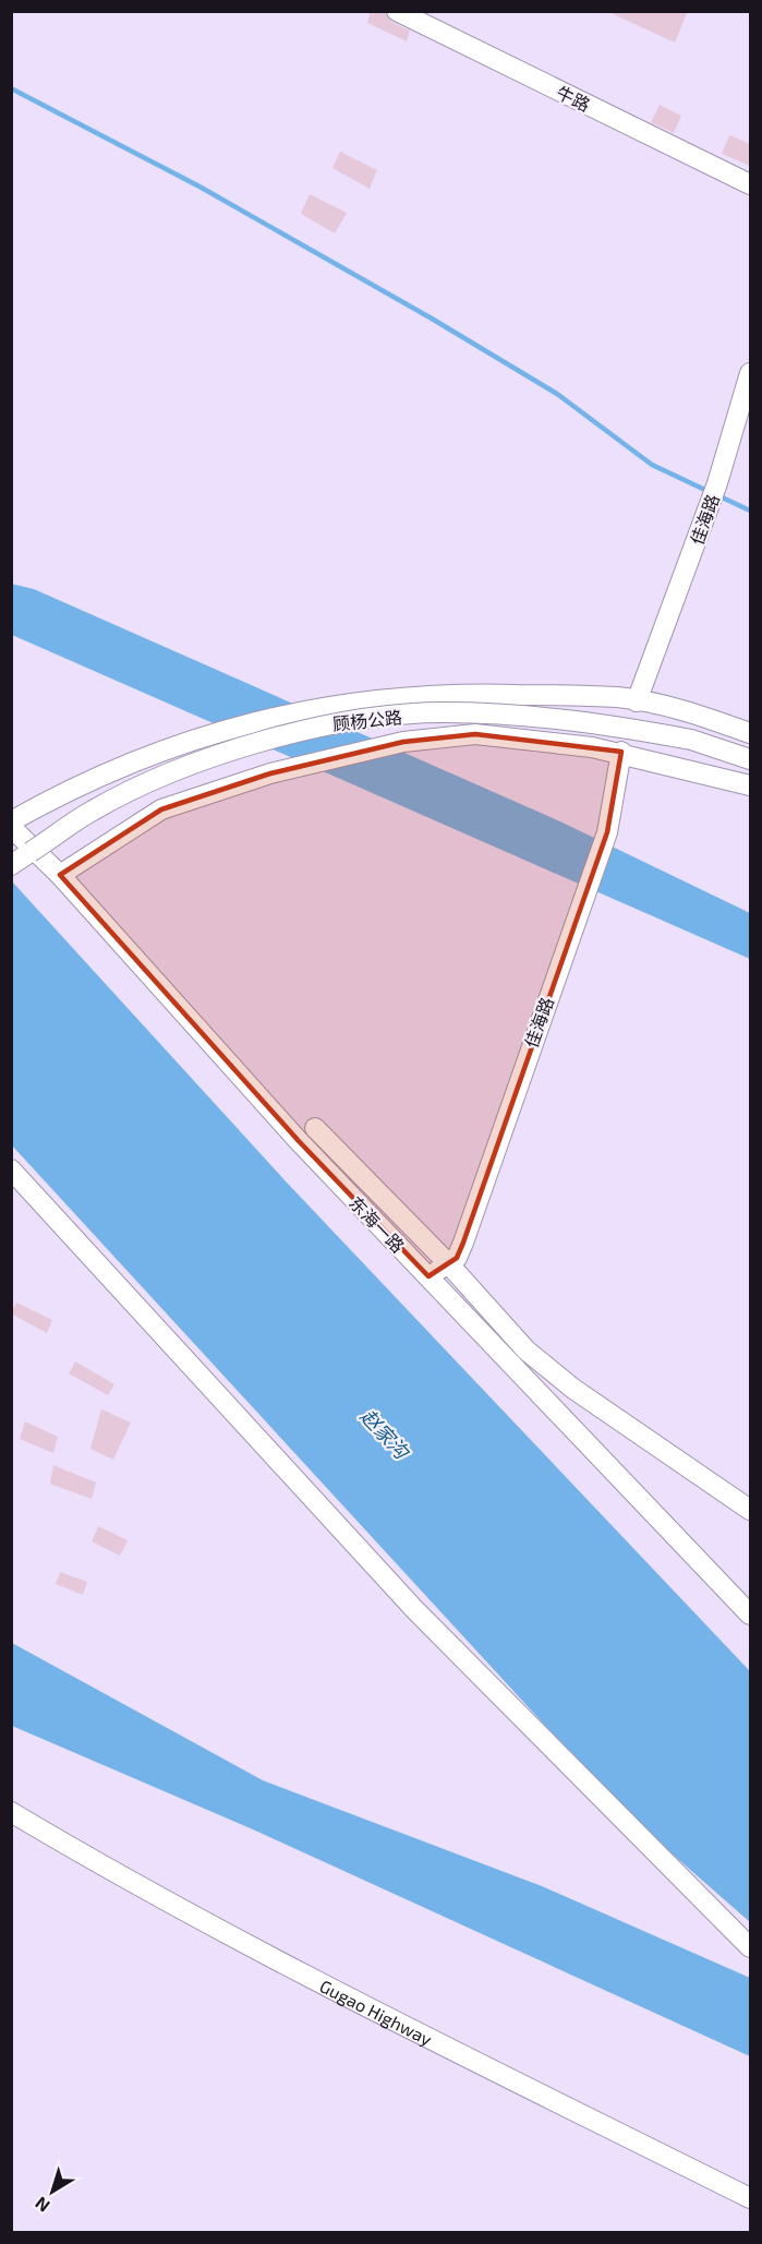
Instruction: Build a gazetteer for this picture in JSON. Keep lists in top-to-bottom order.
{
  "streets": {
    "street": [
      "牛路",
      "佳海路",
      "顾杨公路",
      "东海一路",
      "Gugao Highway"
    ]
  },
  "crossings": [
    ["佳海路", "东海一路"]
  ],
  "water": ["赵家沟"],
  "north": "bottom left"
}
